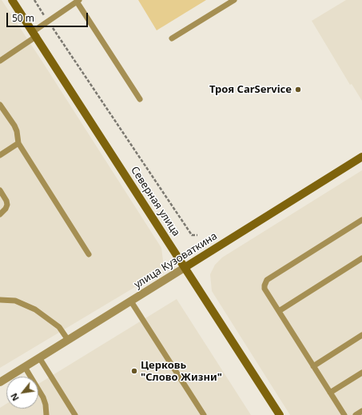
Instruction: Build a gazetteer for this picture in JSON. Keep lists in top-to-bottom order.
{
  "streets": {
    "main road": ["Северная улица", "улица Кузоваткина"]
  },
  "crossings": [
    ["Северная улица", "улица Кузоваткина"]
  ],
  "places": ["Троя CarService", "Церковь \"Слово Жизни\""],
  "scale_bar": "50 m",
  "north": "bottom left"
}
